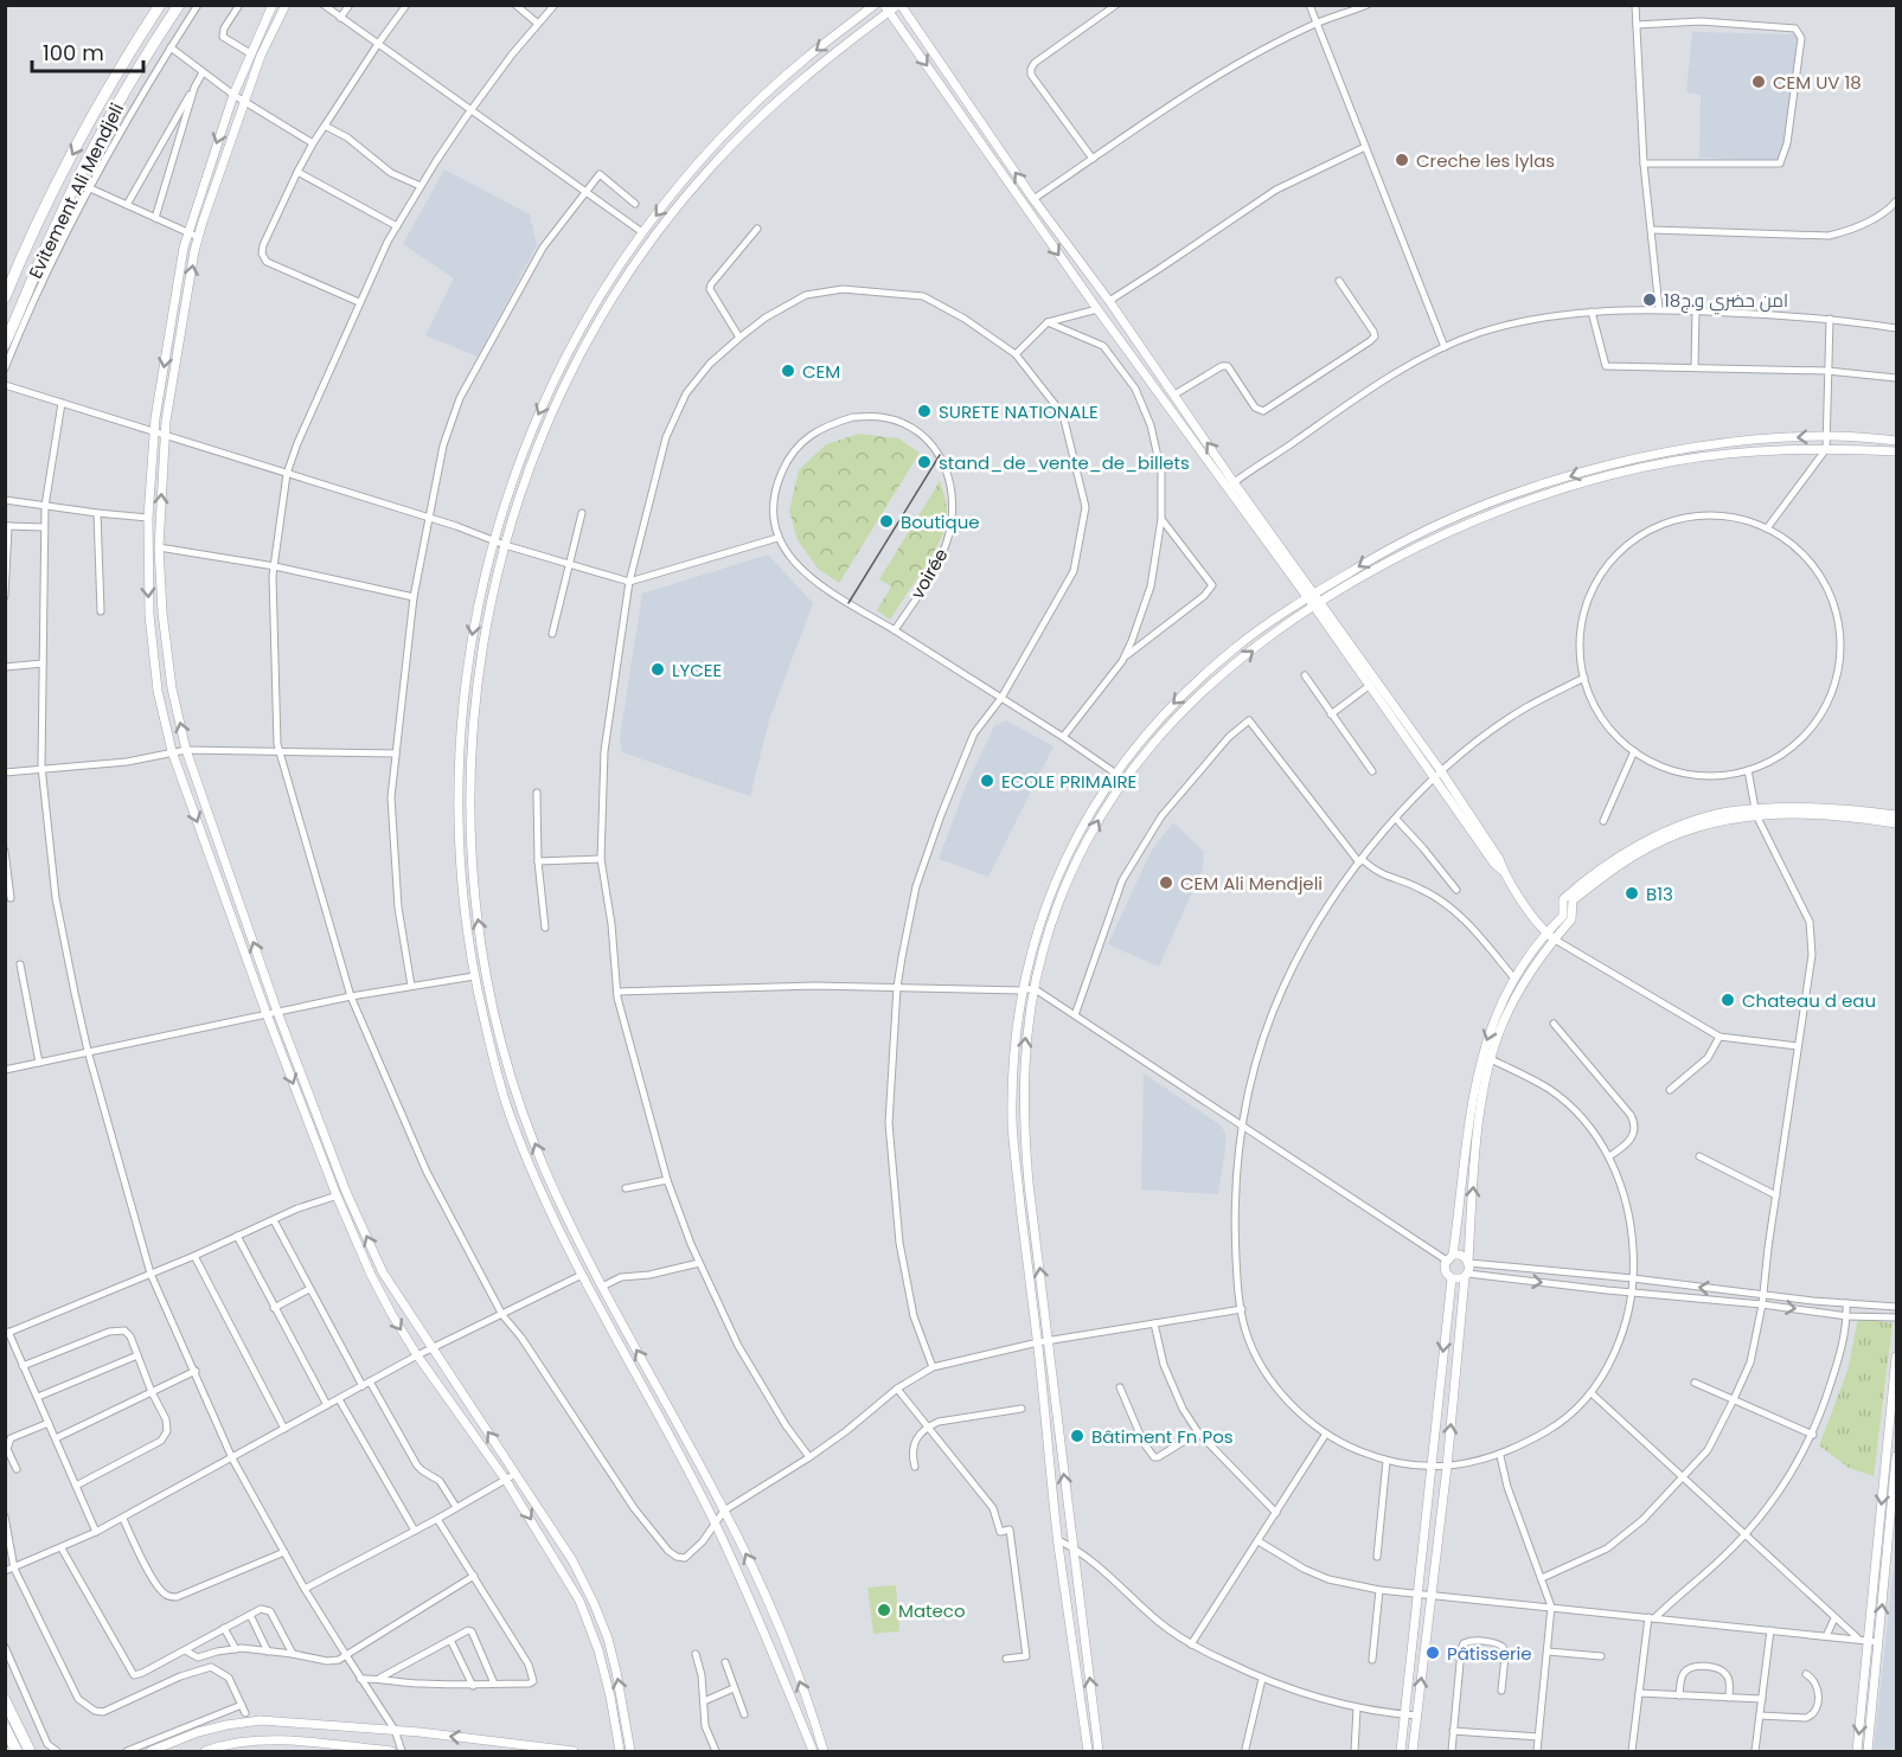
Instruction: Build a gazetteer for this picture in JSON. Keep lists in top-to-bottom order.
{
  "streets": {
    "highway": ["Evitement Ali Mendjeli"],
    "street": ["voirée"]
  },
  "places": [
    "CEM UV 18",
    "Creche les lylas",
    "امن حضري و.ج18",
    "CEM",
    "SURETE NATIONALE",
    "stand_de_vente_de_billets",
    "Boutique",
    "LYCEE",
    "ECOLE PRIMAIRE",
    "CEM Ali Mendjeli",
    "B13",
    "Chateau d eau",
    "Bâtiment Fn Pos",
    "Mateco",
    "Pâtisserie"
  ],
  "scale_bar": "100 m"
}
